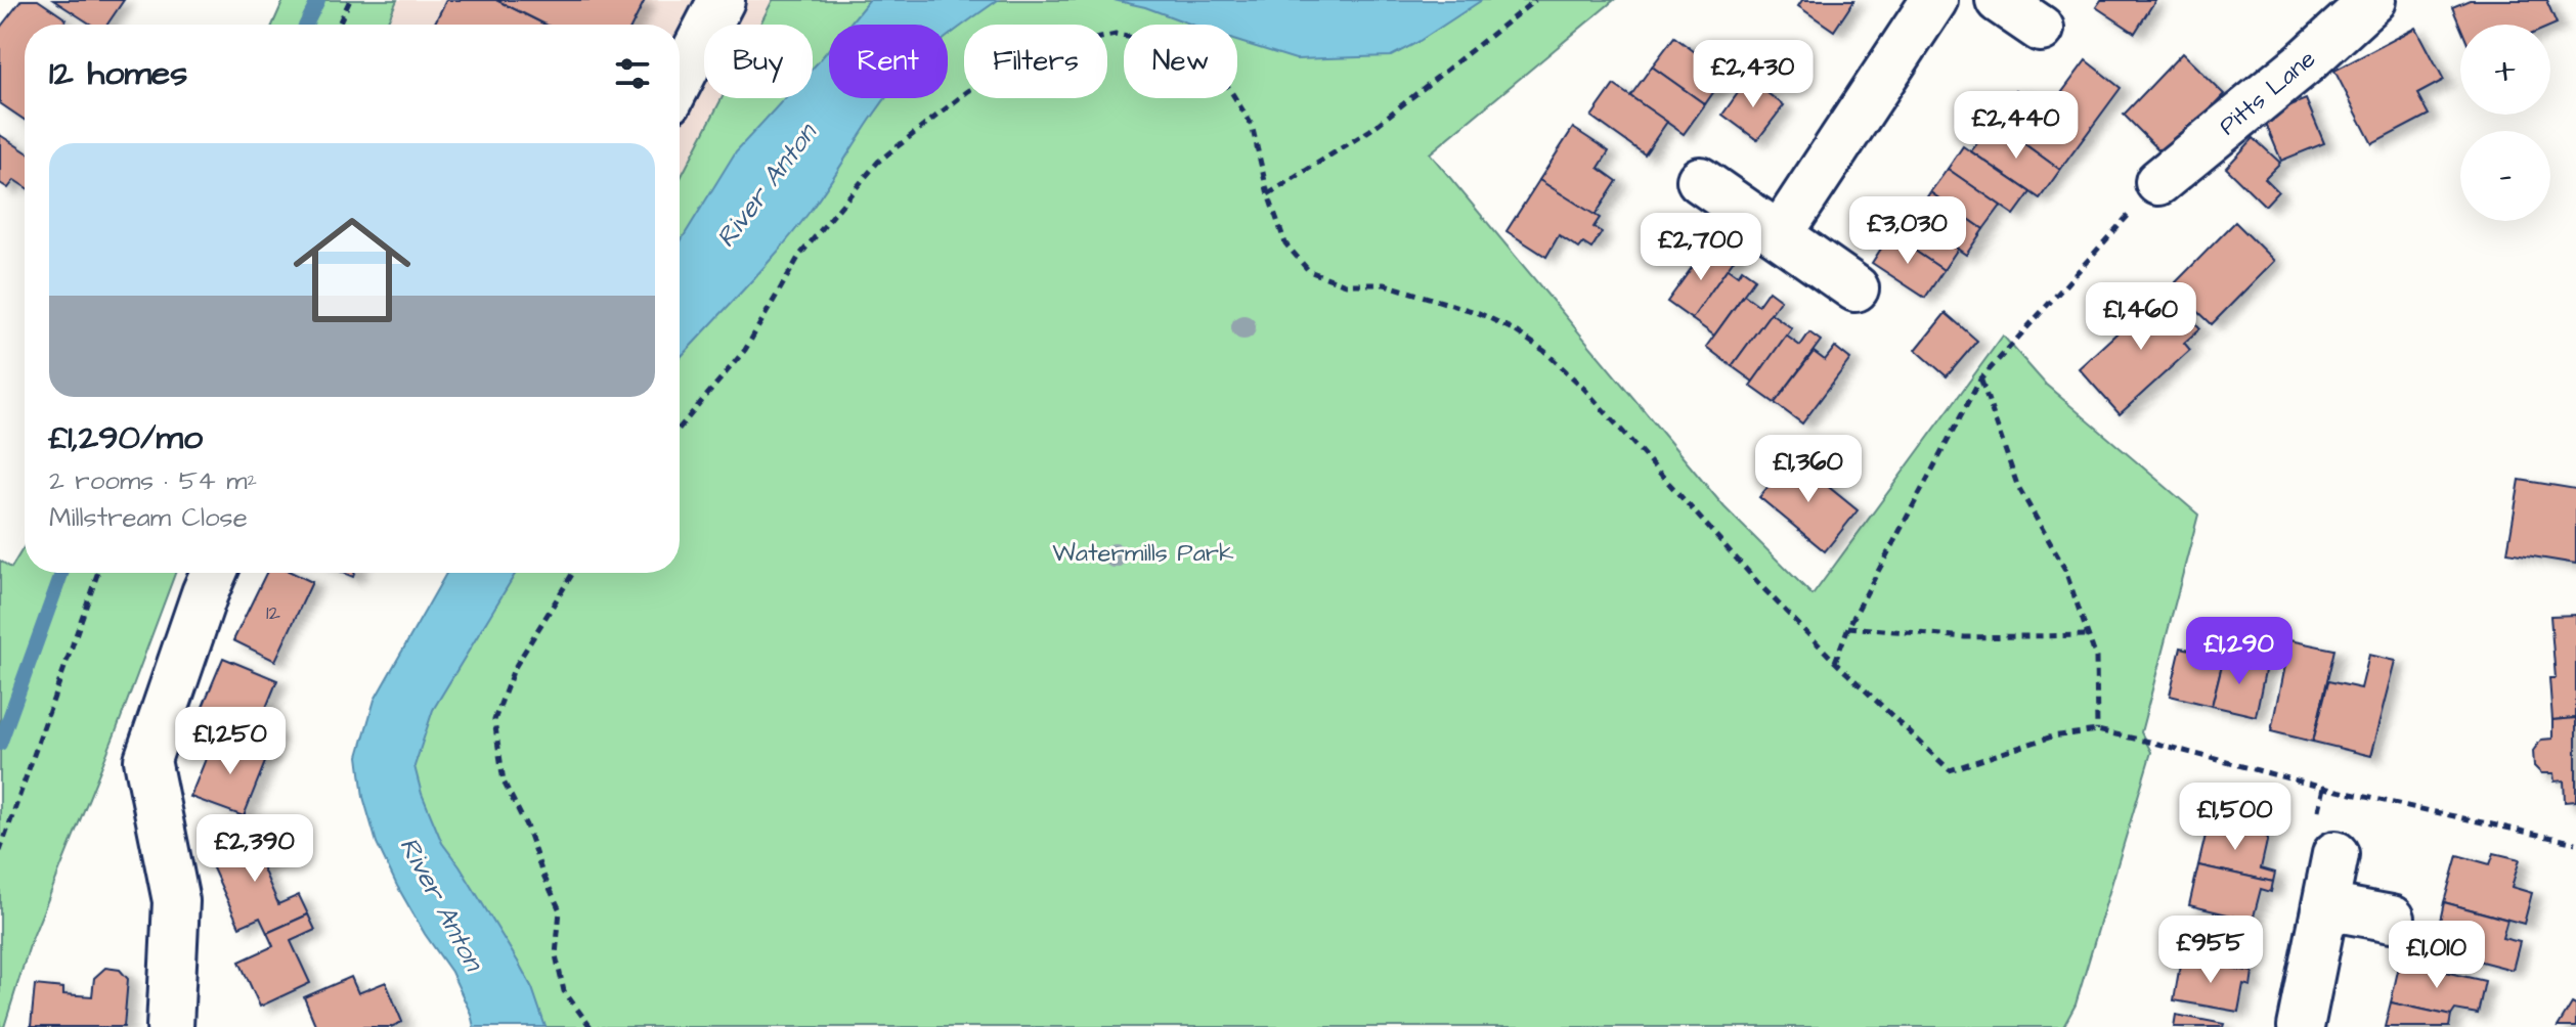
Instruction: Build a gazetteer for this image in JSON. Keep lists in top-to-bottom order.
{
  "streets": {
    "street": ["Pitts Lane"]
  },
  "water": ["River Anton"],
  "parks": ["Watermills Park"],
  "house_numbers": ["12"],
  "page": {
    "map_buttons": ["+", "−"],
    "chip": [
      "Buy",
      "Rent",
      "Filters",
      "New"
    ],
    "heading": "12 homes",
    "price": [
      "£2,430",
      "£2,440",
      "£3,030",
      "£2,700",
      "£1,460",
      "£1,360",
      "£1,290",
      "£1,250",
      "£1,500",
      "£2,390",
      "£955",
      "£1,010"
    ],
    "list": [
      {
        "name": "£1,290/mo",
        "note": "2 rooms · 54 m² · Millstream Close"
      }
    ]
  }
}
